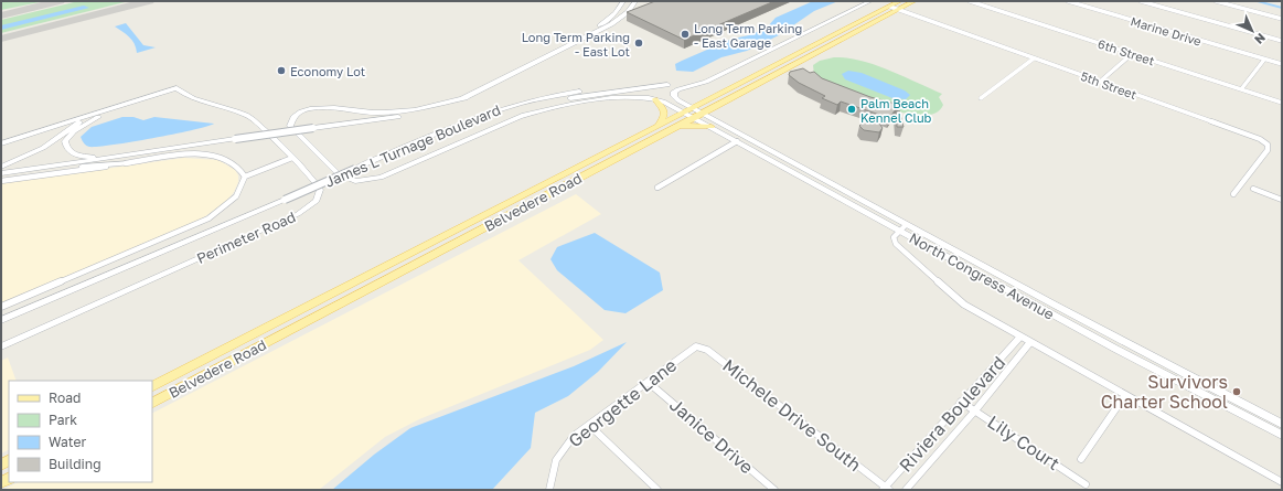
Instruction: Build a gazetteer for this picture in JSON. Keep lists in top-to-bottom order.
{
  "streets": {
    "main road": ["Belvedere Road"],
    "street": [
      "Marine Drive",
      "6th Street",
      "5th Street",
      "James L Turnage Boulevard",
      "Perimeter Road",
      "North Congress Avenue",
      "Georgette Lane",
      "Riviera Boulevard",
      "Michele Drive South",
      "Janice Drive",
      "Lily Court"
    ]
  },
  "crossings": [
    ["5th Street", "Belvedere Road"],
    ["James L Turnage Boulevard", "North Congress Avenue"],
    ["Belvedere Road", "North Congress Avenue"],
    ["Georgette Lane", "Michele Drive South"],
    ["Georgette Lane", "Janice Drive"],
    ["Riviera Boulevard", "Michele Drive South"],
    ["Riviera Boulevard", "Lily Court"]
  ],
  "places": [
    "Long Term Parking - East Garage",
    "Long Term Parking - East Lot",
    "Economy Lot",
    "Palm Beach Kennel Club",
    "Survivors Charter School"
  ],
  "legend": [
    "Road",
    "Park",
    "Water",
    "Building"
  ],
  "north": "bottom right"
}
